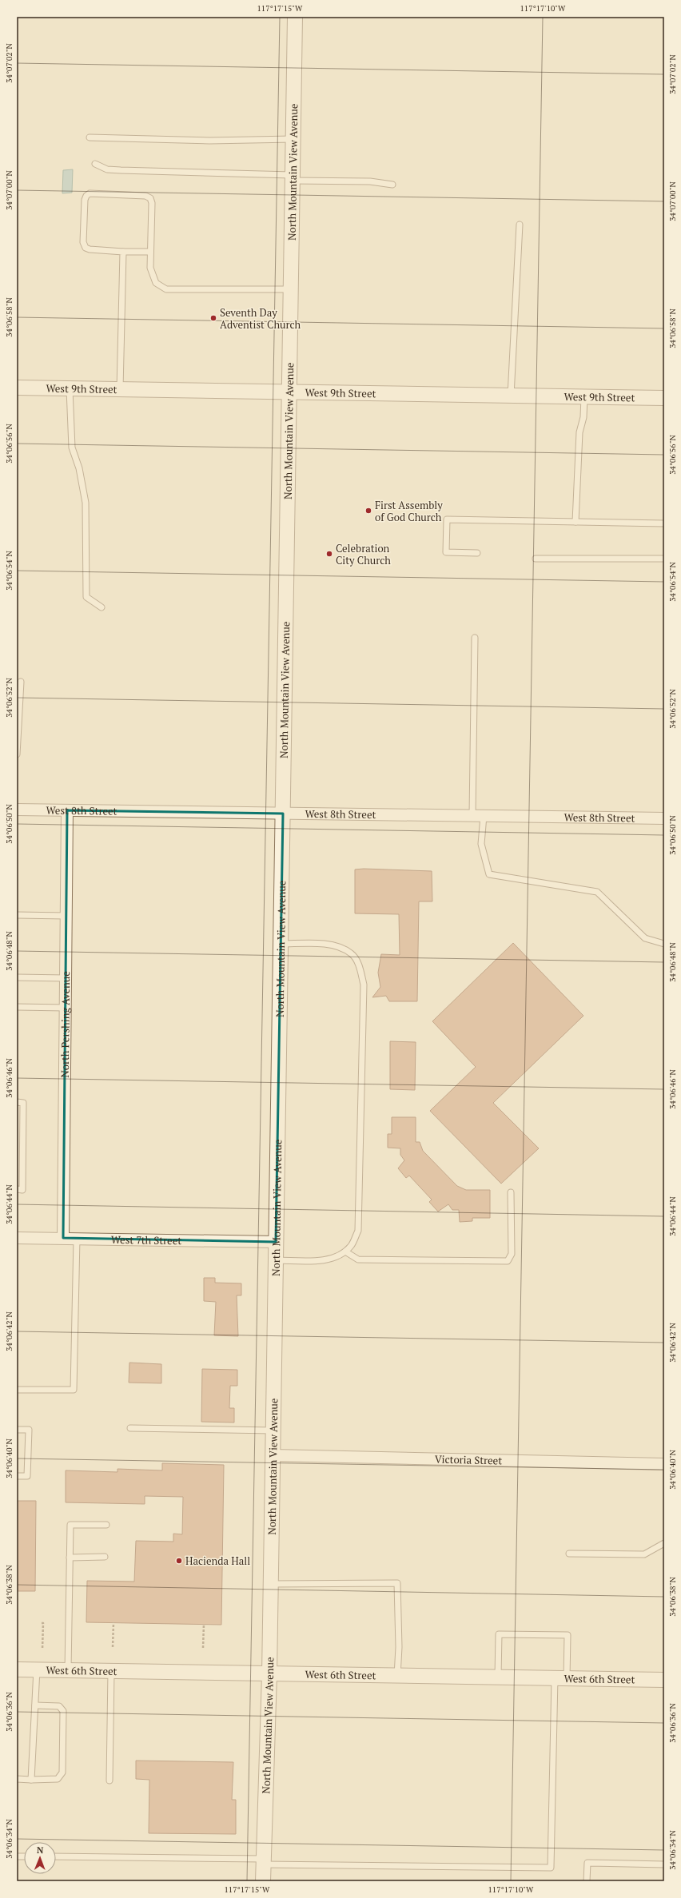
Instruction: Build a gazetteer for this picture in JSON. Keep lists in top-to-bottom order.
{
  "streets": {
    "street": [
      "North Mountain View Avenue",
      "West 9th Street",
      "West 8th Street",
      "North Pershing Avenue",
      "West 7th Street",
      "Victoria Street",
      "West 6th Street"
    ]
  },
  "crossings": [
    ["North Mountain View Avenue", "West 9th Street"],
    ["North Mountain View Avenue", "West 8th Street"],
    ["North Mountain View Avenue", "West 7th Street"],
    ["North Mountain View Avenue", "Victoria Street"],
    ["North Mountain View Avenue", "West 6th Street"],
    ["West 8th Street", "North Pershing Avenue"],
    ["North Pershing Avenue", "West 7th Street"]
  ],
  "places": [
    "Seventh Day Adventist Church",
    "First Assembly of God Church",
    "Celebration City Church",
    "Hacienda Hall"
  ],
  "north": "top",
  "coordinates": [
    "117°17'15\"W",
    "117°17'10\"W",
    "34°07'02\"N",
    "34°07'00\"N",
    "34°06'58\"N",
    "34°06'56\"N",
    "34°06'54\"N",
    "34°06'52\"N",
    "34°06'50\"N",
    "34°06'48\"N",
    "34°06'46\"N",
    "34°06'44\"N",
    "34°06'42\"N",
    "34°06'40\"N",
    "34°06'38\"N",
    "34°06'36\"N",
    "34°06'34\"N"
  ]
}
